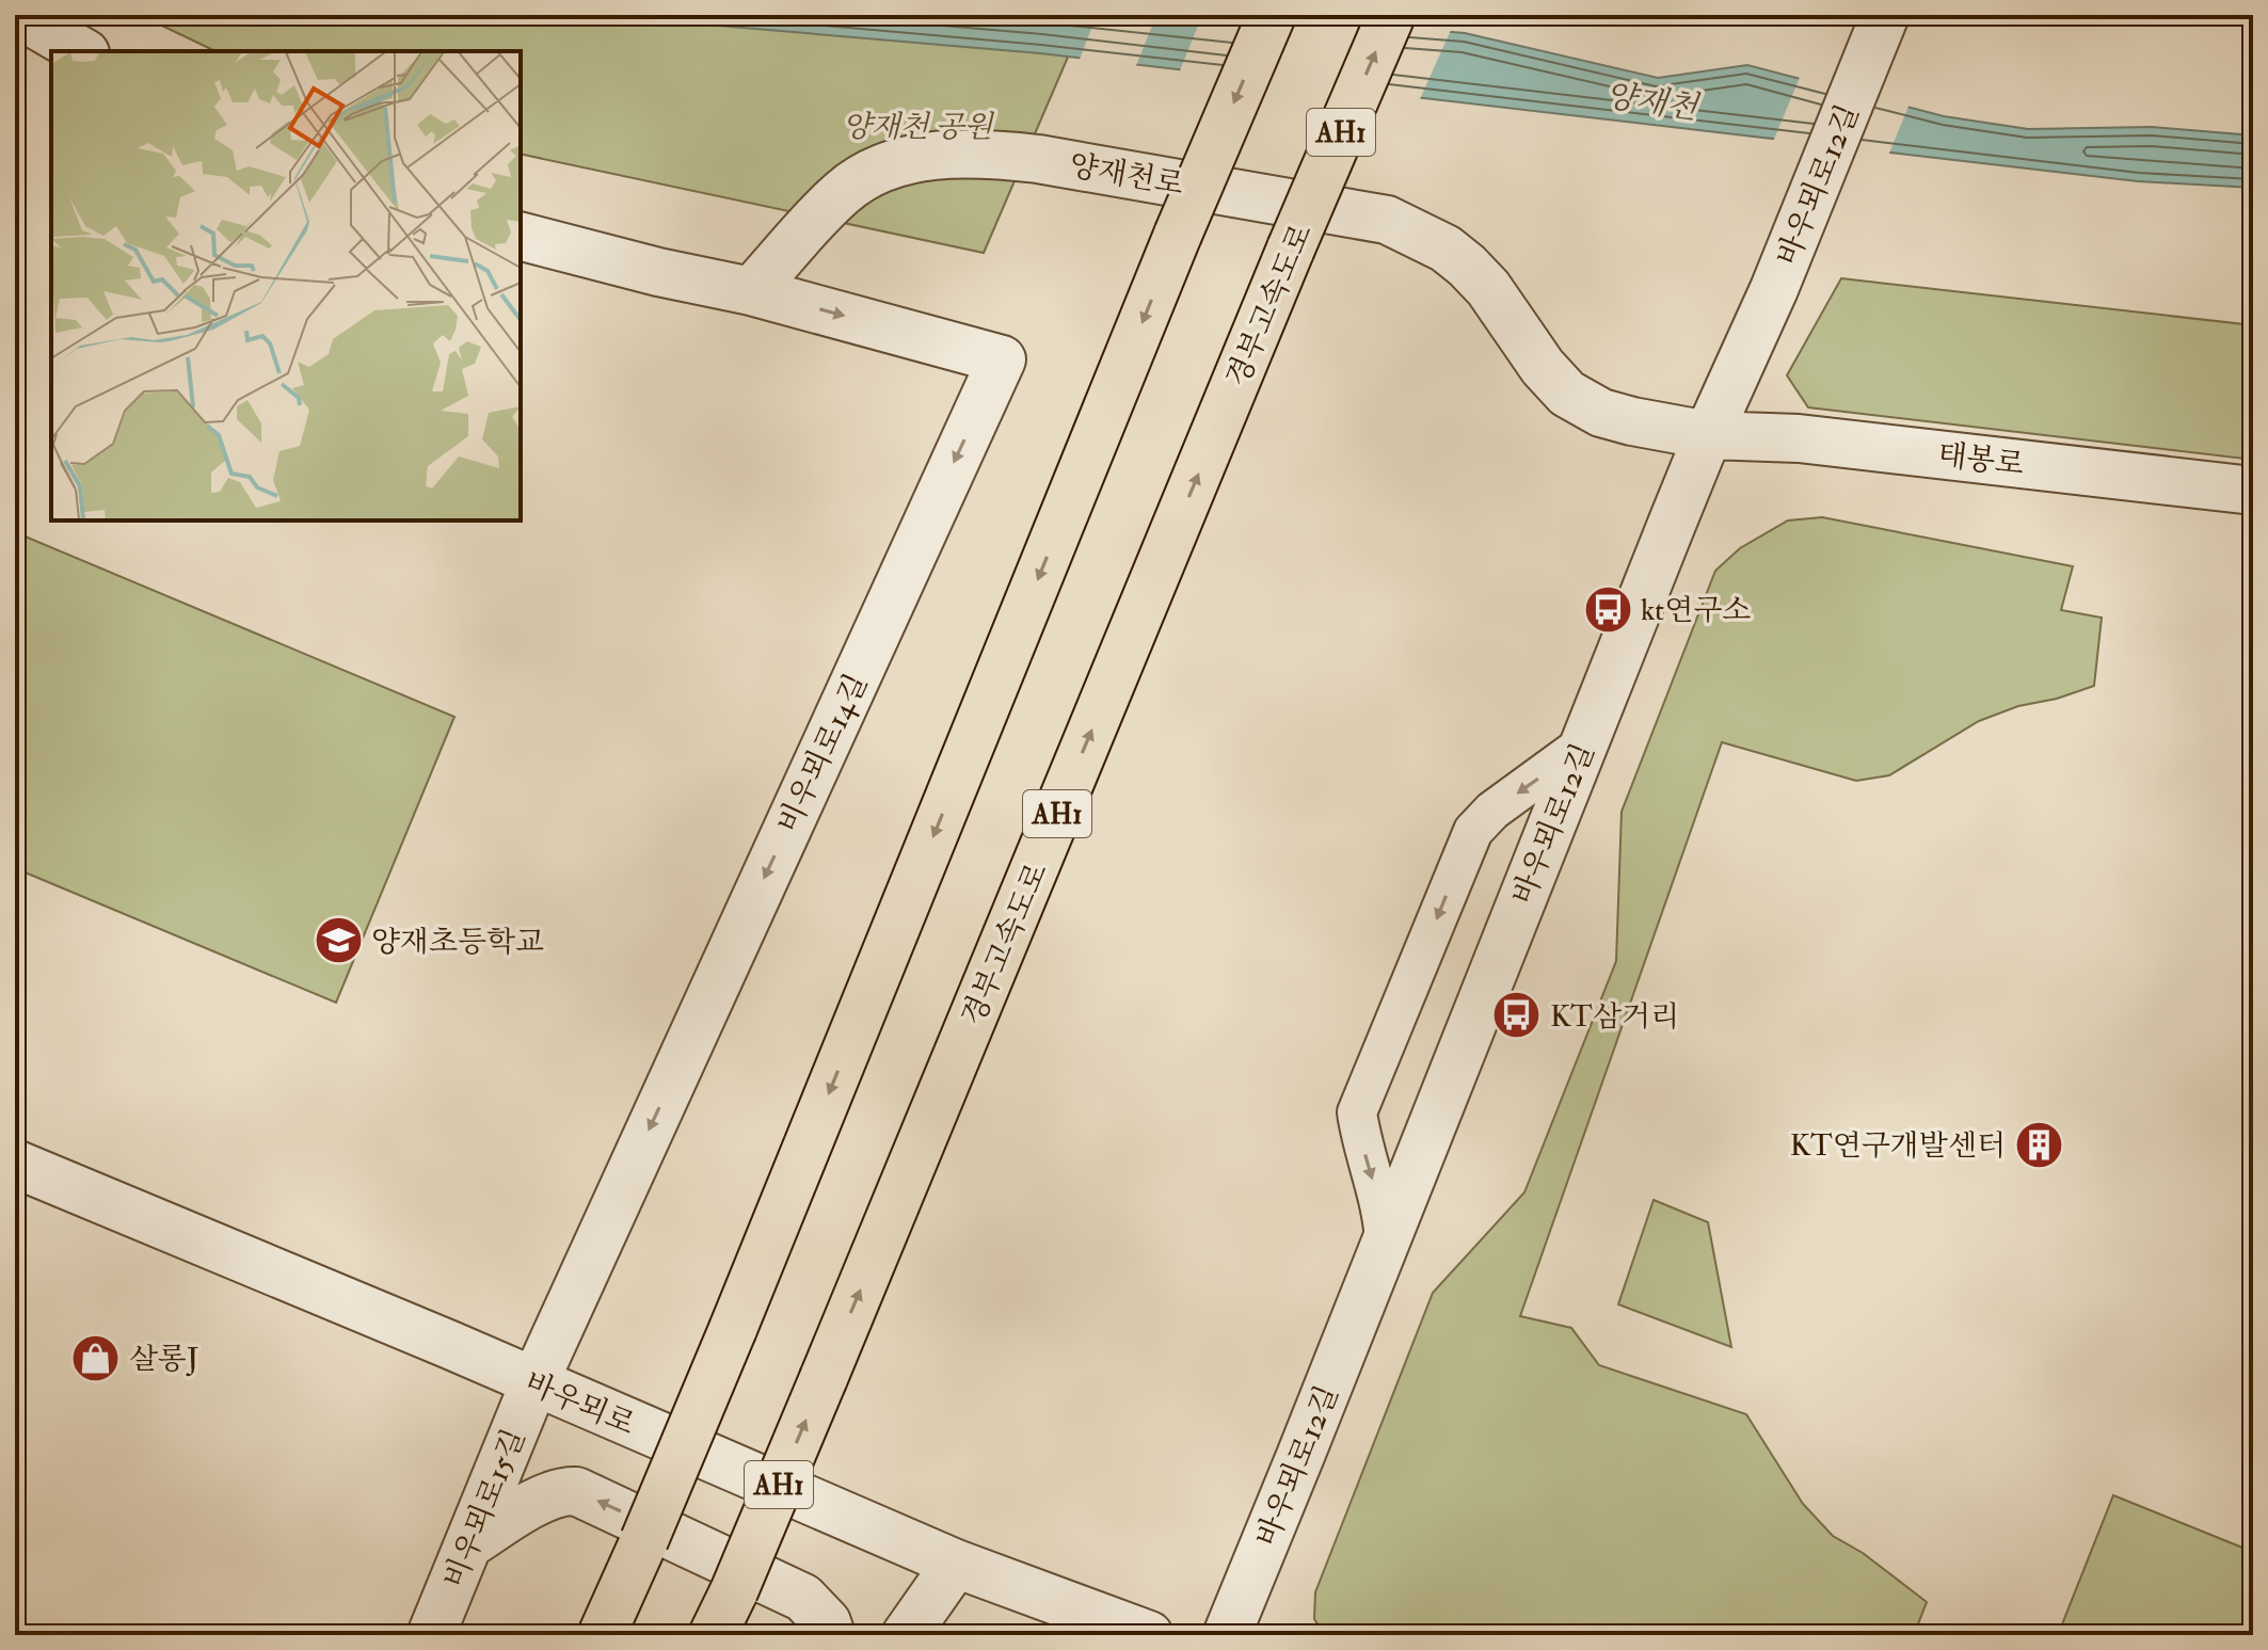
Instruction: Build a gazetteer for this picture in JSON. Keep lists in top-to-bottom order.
{
  "streets": {
    "highway": ["AH1", "경부고속도로"],
    "street": [
      "양재천로",
      "바우뫼로12길",
      "태봉로",
      "비우뫼로14길",
      "바우뫼로",
      "비우뫼로15길"
    ]
  },
  "crossings": [
    ["양재천로", "바우뫼로12길"],
    ["양재천로", "태봉로"],
    ["양재천로", "비우뫼로14길"],
    ["바우뫼로12길", "태봉로"],
    ["비우뫼로14길", "바우뫼로"],
    ["비우뫼로14길", "비우뫼로15길"],
    ["바우뫼로", "비우뫼로15길"]
  ],
  "one_way": ["비우뫼로14길"],
  "water": ["양재천"],
  "parks": ["양재천 공원"],
  "places": {
    "bus stop": ["kt연구소", "KT삼거리"],
    "school or university": ["양재초등학교"],
    "building": ["KT연구개발센터"],
    "shop": ["살롱J"]
  }
}
